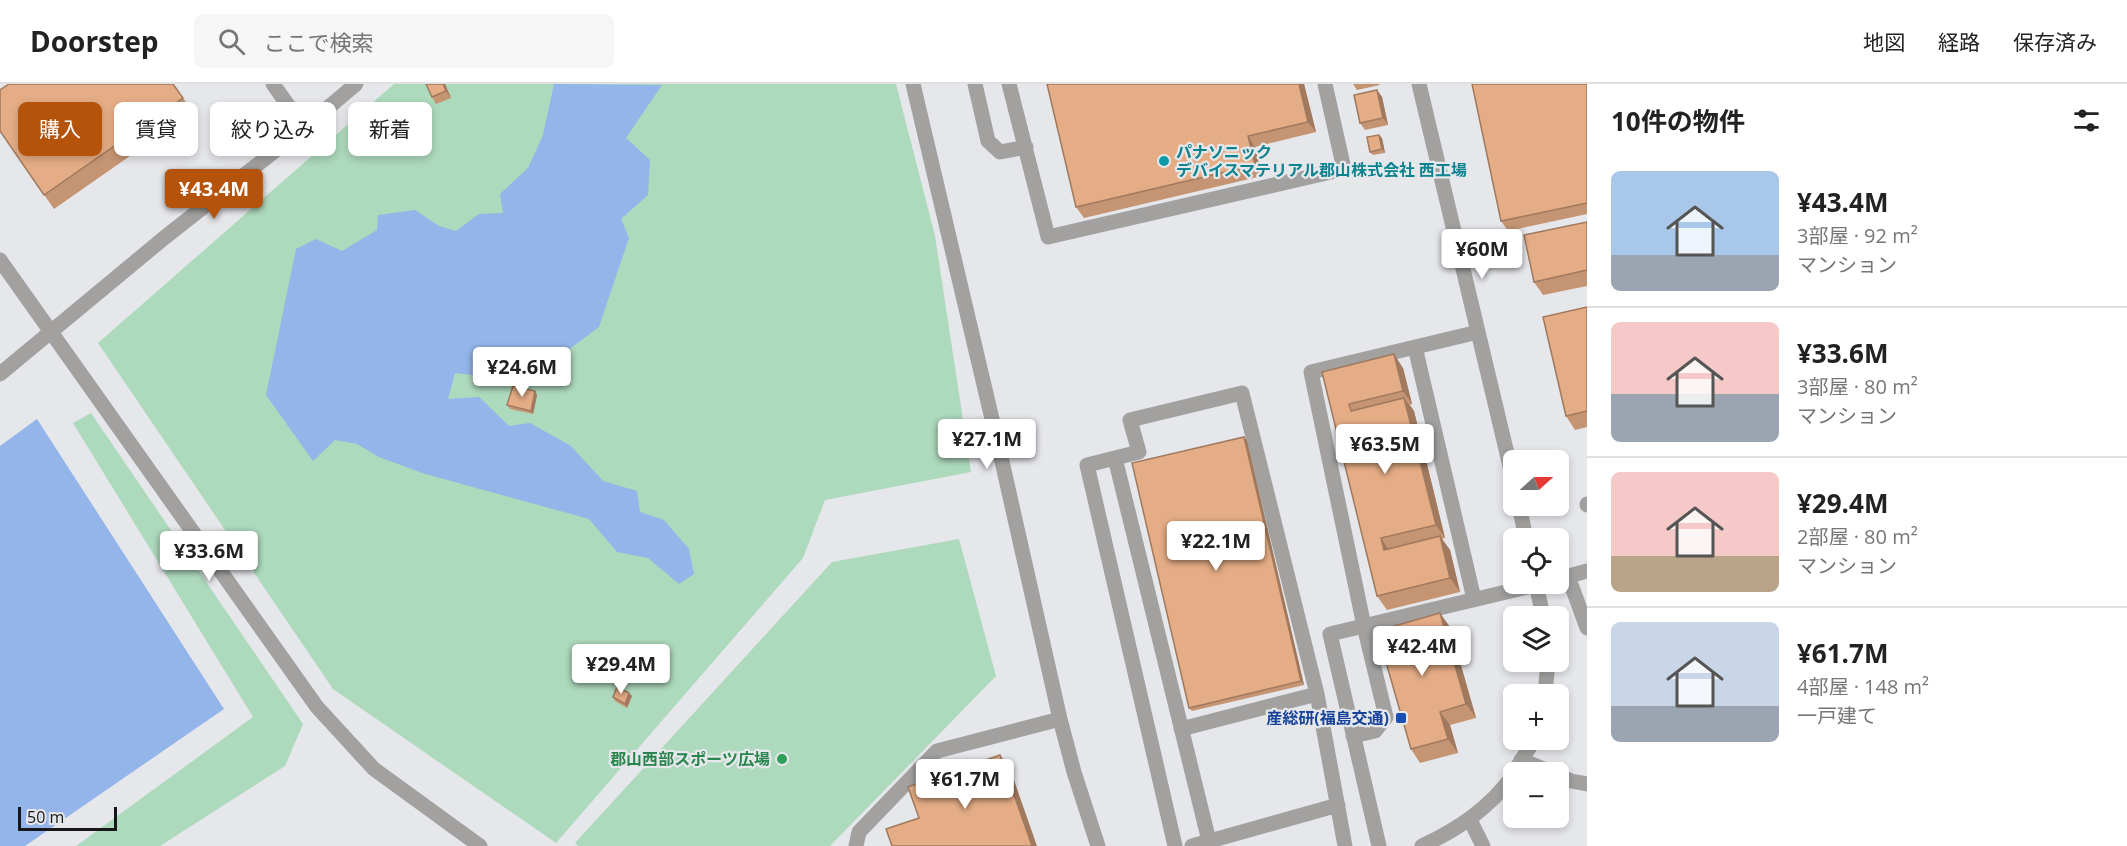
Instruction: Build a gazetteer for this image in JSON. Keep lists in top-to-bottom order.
{
  "places": {
    "other": ["パナソニック デバイスマテリアル郡山株式会社 西工場", "郡山西部スポーツ広場"],
    "transit": ["産総研(福島交通)"]
  },
  "scale_bar": "50 m",
  "north": "right",
  "page": {
    "header": "Doorstep",
    "search": "ここで検索",
    "nav": ["地図", "経路", "保存済み"],
    "heading": "10件の物件",
    "chip": [
      "購入",
      "賃貸",
      "絞り込み",
      "新着"
    ],
    "list": [
      {
        "name": "¥43.4M",
        "note": "3部屋 · 92 m² · マンション"
      },
      {
        "name": "¥33.6M",
        "note": "3部屋 · 80 m² · マンション"
      },
      {
        "name": "¥29.4M",
        "note": "2部屋 · 80 m² · マンション"
      },
      {
        "name": "¥61.7M",
        "note": "4部屋 · 148 m² · 一戸建て"
      }
    ],
    "price": [
      "¥43.4M",
      "¥60M",
      "¥24.6M",
      "¥27.1M",
      "¥63.5M",
      "¥22.1M",
      "¥33.6M",
      "¥42.4M",
      "¥29.4M",
      "¥61.7M"
    ],
    "map_buttons": ["+", "−"],
    "scale": "50 m"
  }
}
